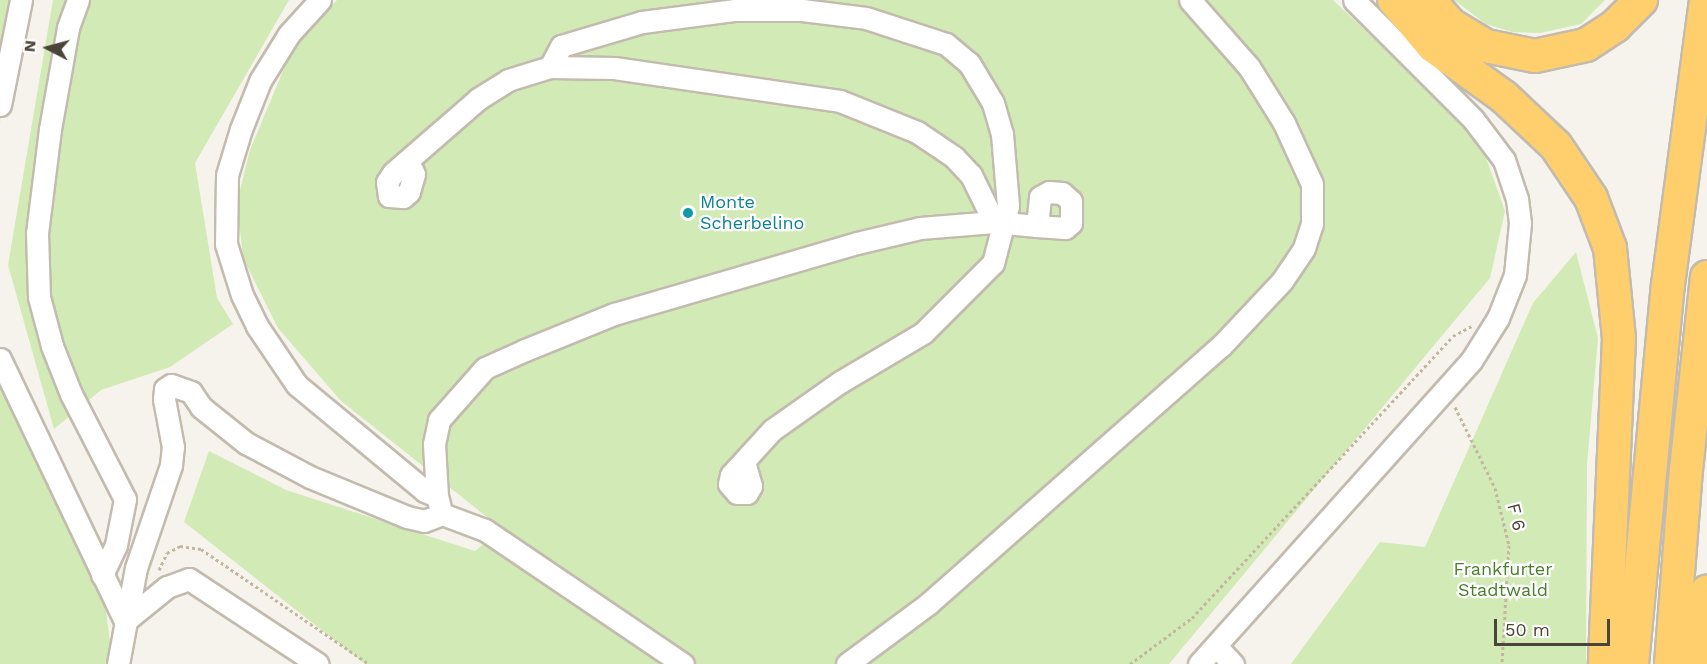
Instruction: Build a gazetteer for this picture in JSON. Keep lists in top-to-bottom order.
{
  "streets": {
    "path": ["F 6"]
  },
  "parks": ["Frankfurter Stadtwald"],
  "places": ["Monte Scherbelino"],
  "scale_bar": "50 m",
  "north": "left"
}
